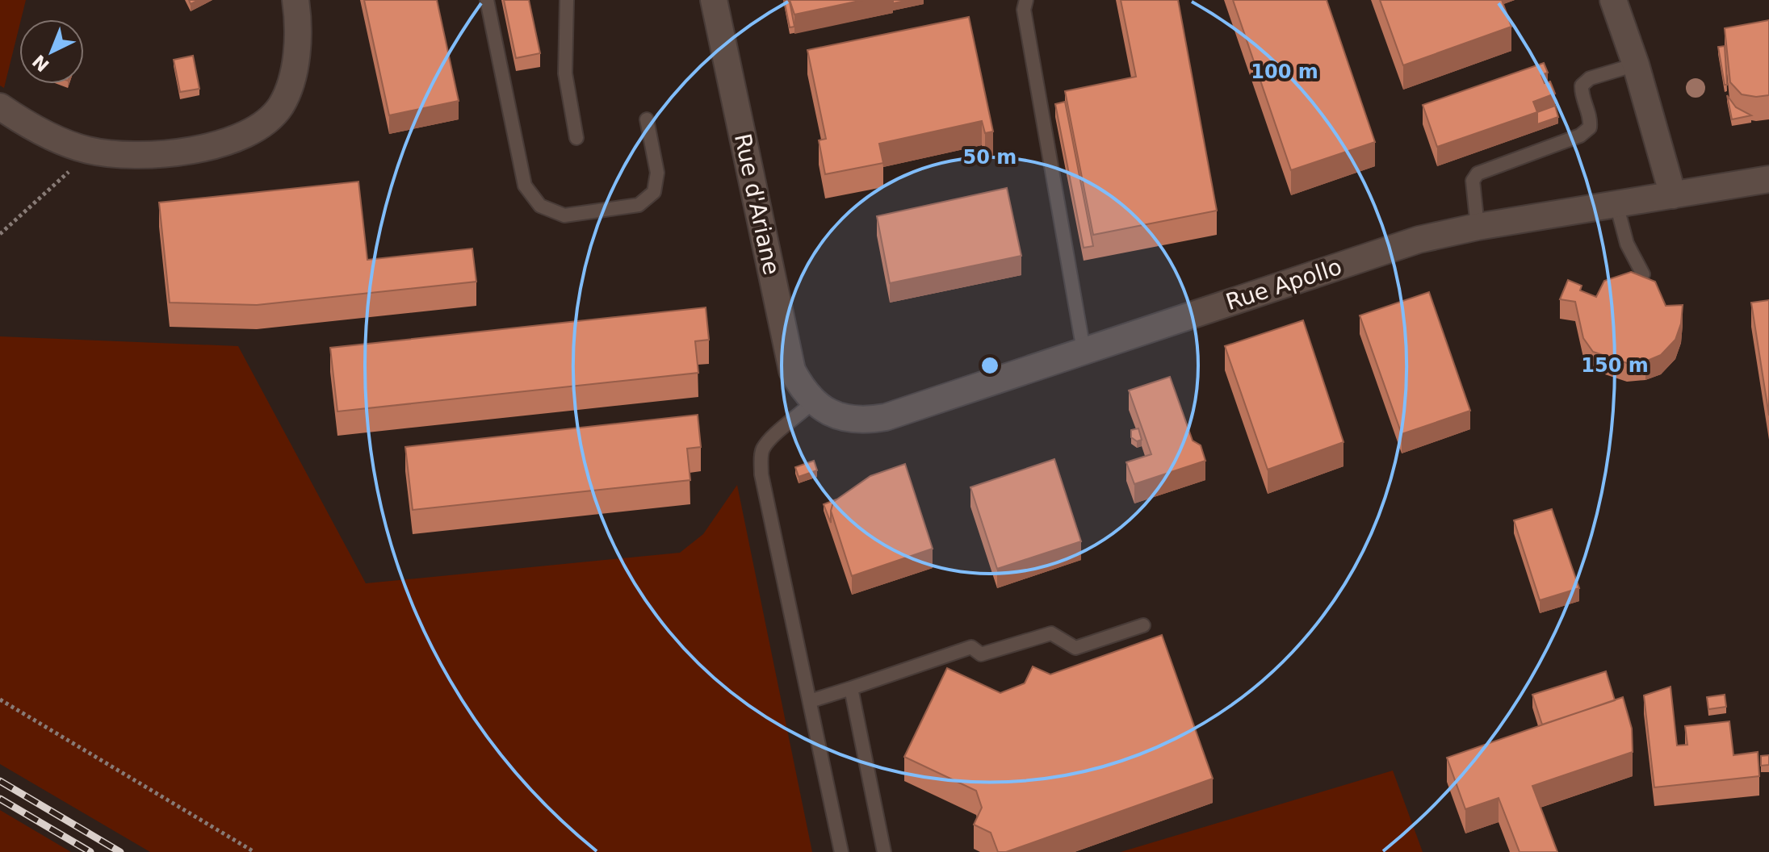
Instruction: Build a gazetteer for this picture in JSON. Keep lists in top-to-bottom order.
{
  "streets": {
    "street": ["Rue d'Ariane", "Rue Apollo"]
  },
  "crossings": [
    ["Rue d'Ariane", "Rue Apollo"]
  ],
  "north": "bottom left",
  "rings": ["100 m", "50 m", "150 m"]
}
